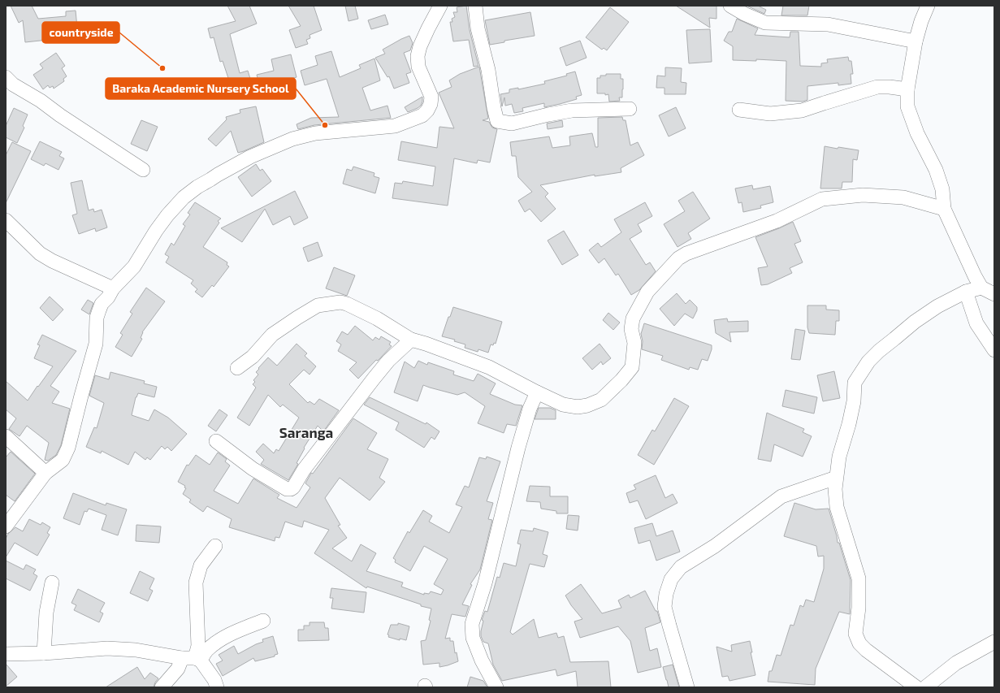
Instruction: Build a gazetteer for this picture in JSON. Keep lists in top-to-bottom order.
{
  "districts": ["Saranga"],
  "places": ["countryside", "Baraka Academic Nursery School"]
}
